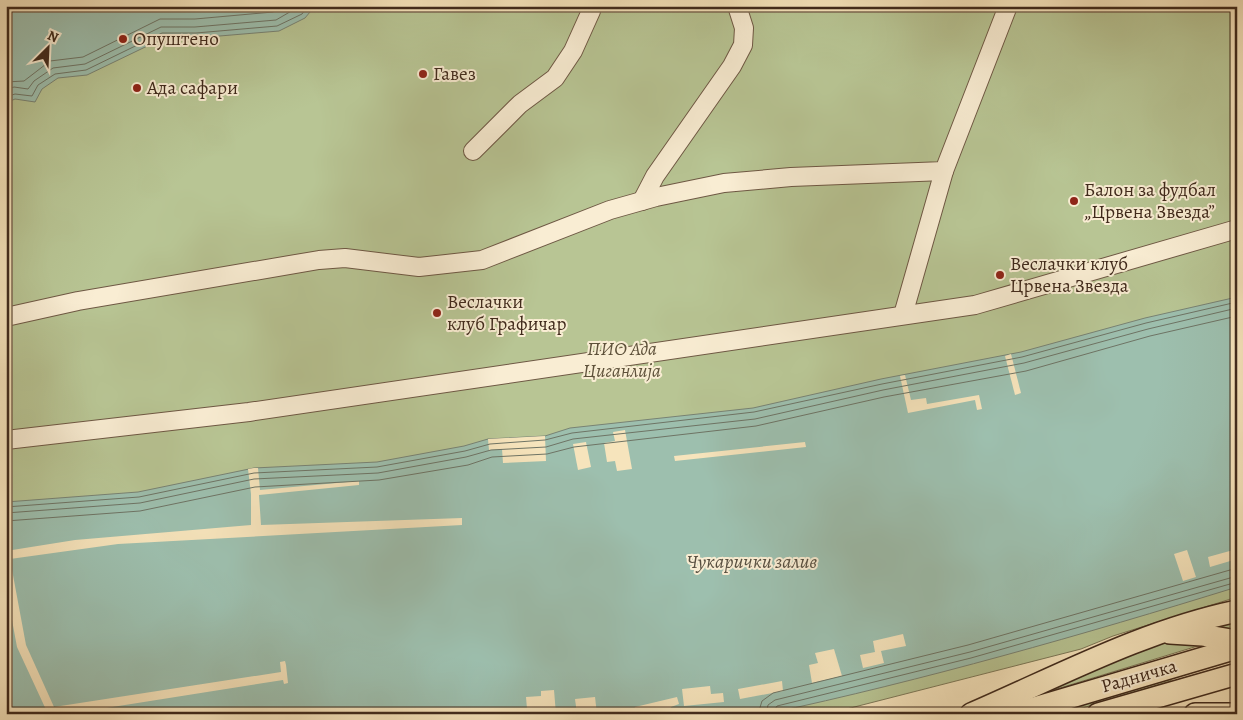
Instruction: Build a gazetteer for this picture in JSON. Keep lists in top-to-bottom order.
{
  "streets": {
    "main road": ["Радничка"]
  },
  "water": ["Чукарички залив"],
  "parks": ["ПИО Ада Циганлија"],
  "places": [
    "Опуштено",
    "Гавез",
    "Ада сафари",
    "Балон за фудбал „Црвена Звезда”",
    "Веслачки клуб Црвена Звезда",
    "Веслачки клуб Графичар"
  ],
  "north": "top right"
}
